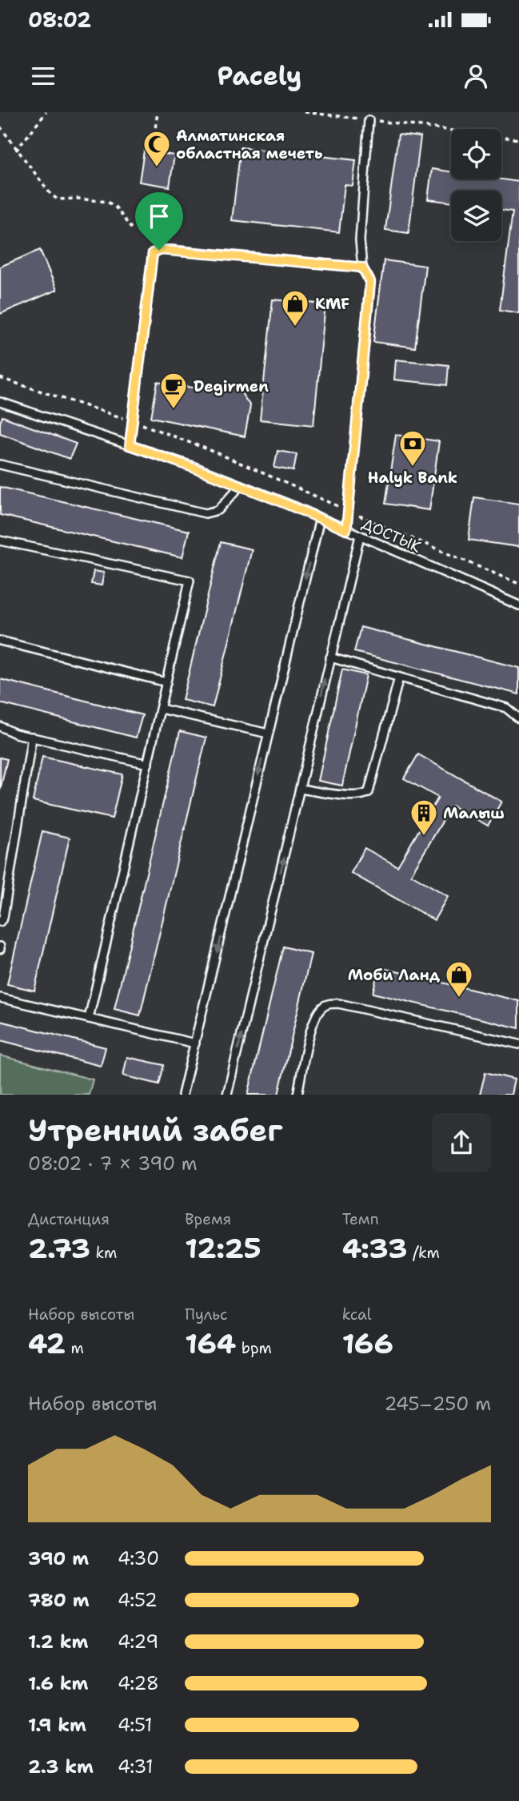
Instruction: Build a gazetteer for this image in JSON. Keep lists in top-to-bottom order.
{
  "streets": {
    "lane": ["ДОСТЫК"]
  },
  "places": {
    "mosque": ["Алматинская областная мечеть"],
    "shop": ["KMF", "Моби Ланд"],
    "cafe": ["Degirmen"],
    "bank": ["Halyk Bank"],
    "building": ["Малыш"]
  },
  "page": {
    "status": "08:02",
    "header": "Pacely",
    "heading": ["Утренний забег", "08:02 · 7 × 390 m"],
    "stats": [
      ["Дистанция", "2.73 km"],
      ["Время", "12:25"],
      ["Темп", "4:33 /km"],
      ["Набор высоты", "42 m"],
      ["Пульс", "164 bpm"],
      ["kcal", "166"]
    ],
    "chart": ["Набор высоты", "245–250 m"],
    "list": [
      {
        "name": "390 m",
        "note": "4:30"
      },
      {
        "name": "780 m",
        "note": "4:52"
      },
      {
        "name": "1.2 km",
        "note": "4:29"
      },
      {
        "name": "1.6 km",
        "note": "4:28"
      },
      {
        "name": "1.9 km",
        "note": "4:51"
      },
      {
        "name": "2.3 km",
        "note": "4:31"
      }
    ]
  }
}
